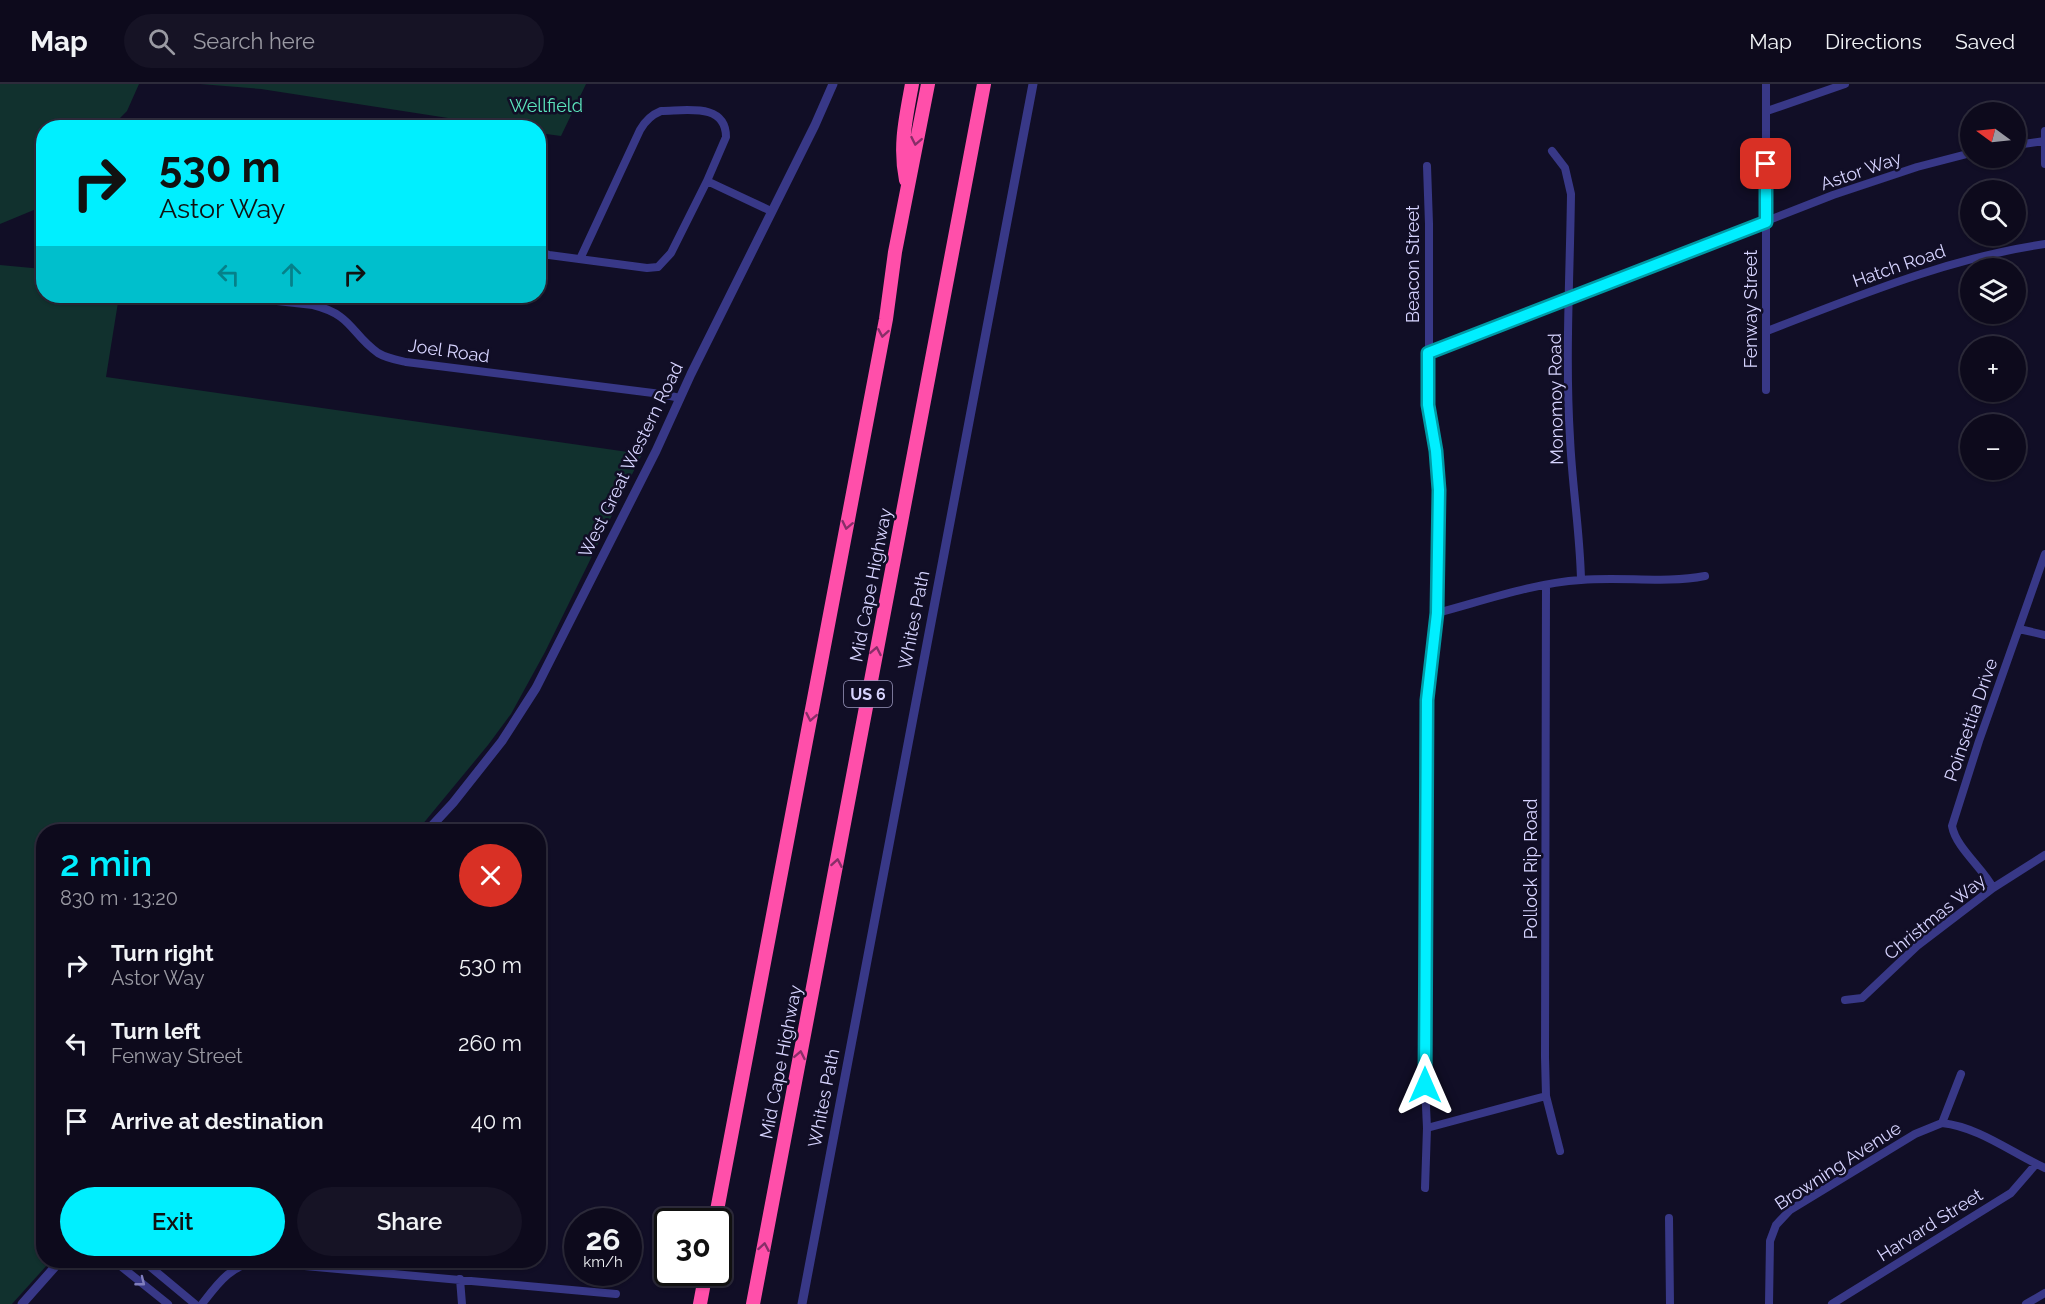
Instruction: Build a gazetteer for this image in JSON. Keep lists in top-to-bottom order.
{
  "streets": {
    "highway": ["Mid Cape Highway", "US 6"],
    "street": [
      "Astor Way",
      "Beacon Street",
      "Hatch Road",
      "Fenway Street",
      "Joel Road",
      "Monomoy Road",
      "West Great Western Road",
      "Whites Path",
      "Poinsettia Drive",
      "Pollock Rip Road",
      "Christmas Way",
      "Browning Avenue",
      "Harvard Street"
    ]
  },
  "crossings": [
    ["Astor Way", "Beacon Street"],
    ["Astor Way", "Fenway Street"],
    ["Astor Way", "Monomoy Road"],
    ["Hatch Road", "Fenway Street"],
    ["Joel Road", "West Great Western Road"],
    ["Poinsettia Drive", "Christmas Way"]
  ],
  "parks": ["Wellfield"],
  "north": "left",
  "page": {
    "header": "Map",
    "search": "Search here",
    "nav": ["Map", "Directions", "Saved"],
    "map_buttons": ["+", "−"],
    "turn": ["530 m", "Astor Way"],
    "heading": ["2 min", "830 m · 13:20"],
    "list": [
      {
        "name": "Turn right",
        "note": "Astor Way",
        "value": "530 m"
      },
      {
        "name": "Turn left",
        "note": "Fenway Street",
        "value": "260 m"
      },
      {
        "name": "Arrive at destination",
        "value": "40 m"
      }
    ],
    "buttons": ["Exit", "Share"],
    "speed": "26 km/h",
    "limit": "30"
  }
}
